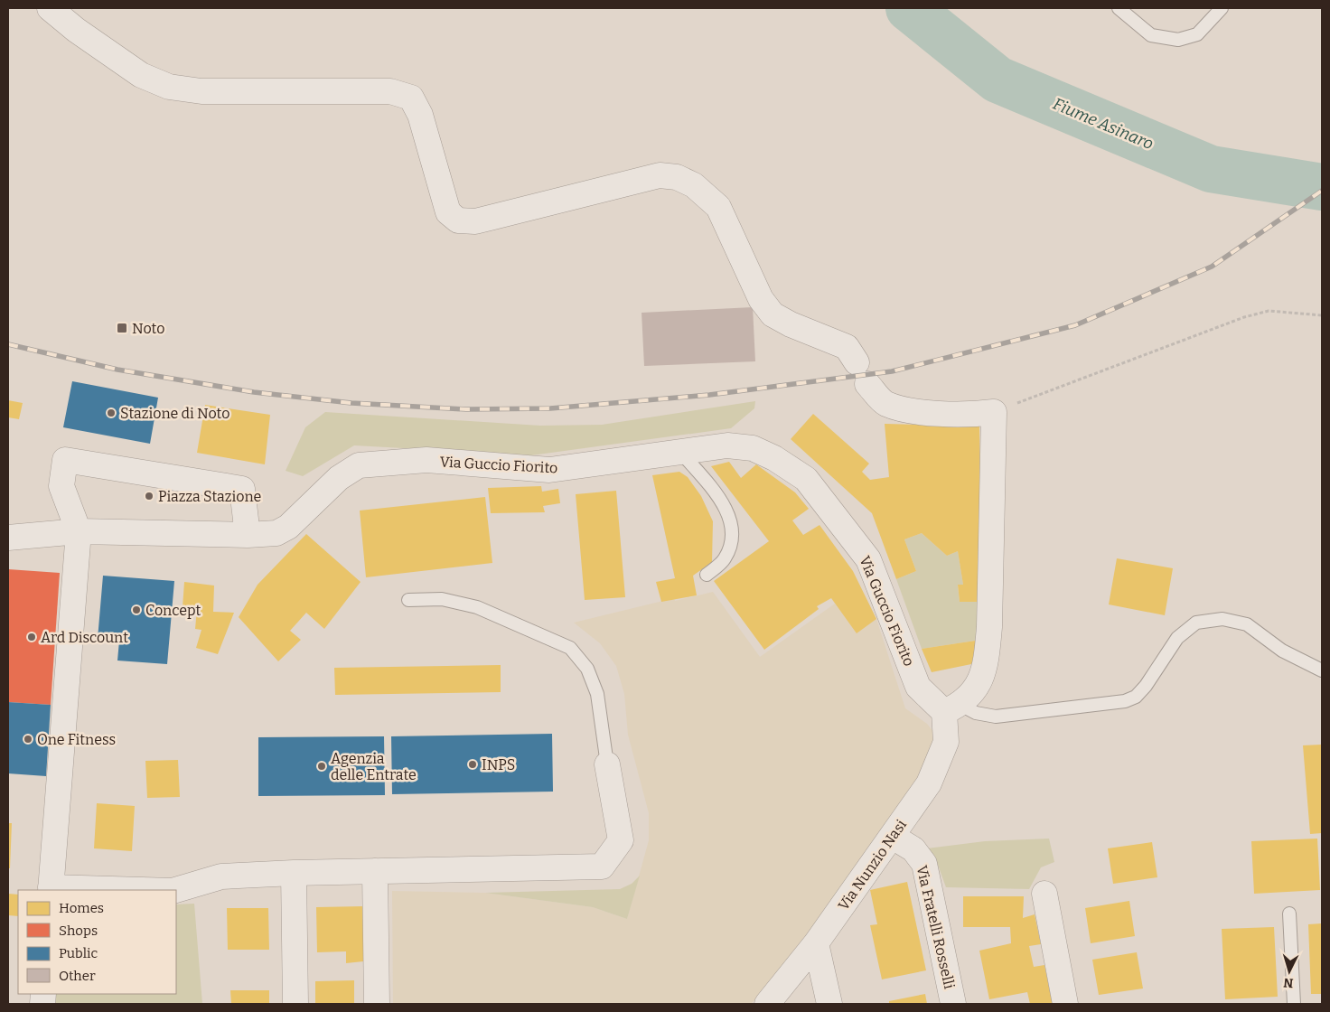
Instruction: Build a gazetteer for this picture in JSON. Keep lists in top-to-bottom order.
{
  "streets": {
    "street": ["Via Guccio Fiorito", "Via Nunzio Nasi", "Via Fratelli Rosselli"]
  },
  "crossings": [
    ["Via Guccio Fiorito", "Via Nunzio Nasi"],
    ["Via Nunzio Nasi", "Via Fratelli Rosselli"]
  ],
  "water": ["Fiume Asinaro"],
  "places": {
    "transit": ["Noto"],
    "other": [
      "Stazione di Noto",
      "Piazza Stazione",
      "Concept",
      "Ard Discount",
      "One Fitness",
      "INPS",
      "Agenzia delle Entrate"
    ]
  },
  "legend": [
    "Homes",
    "Shops",
    "Public",
    "Other"
  ],
  "north": "bottom"
}
